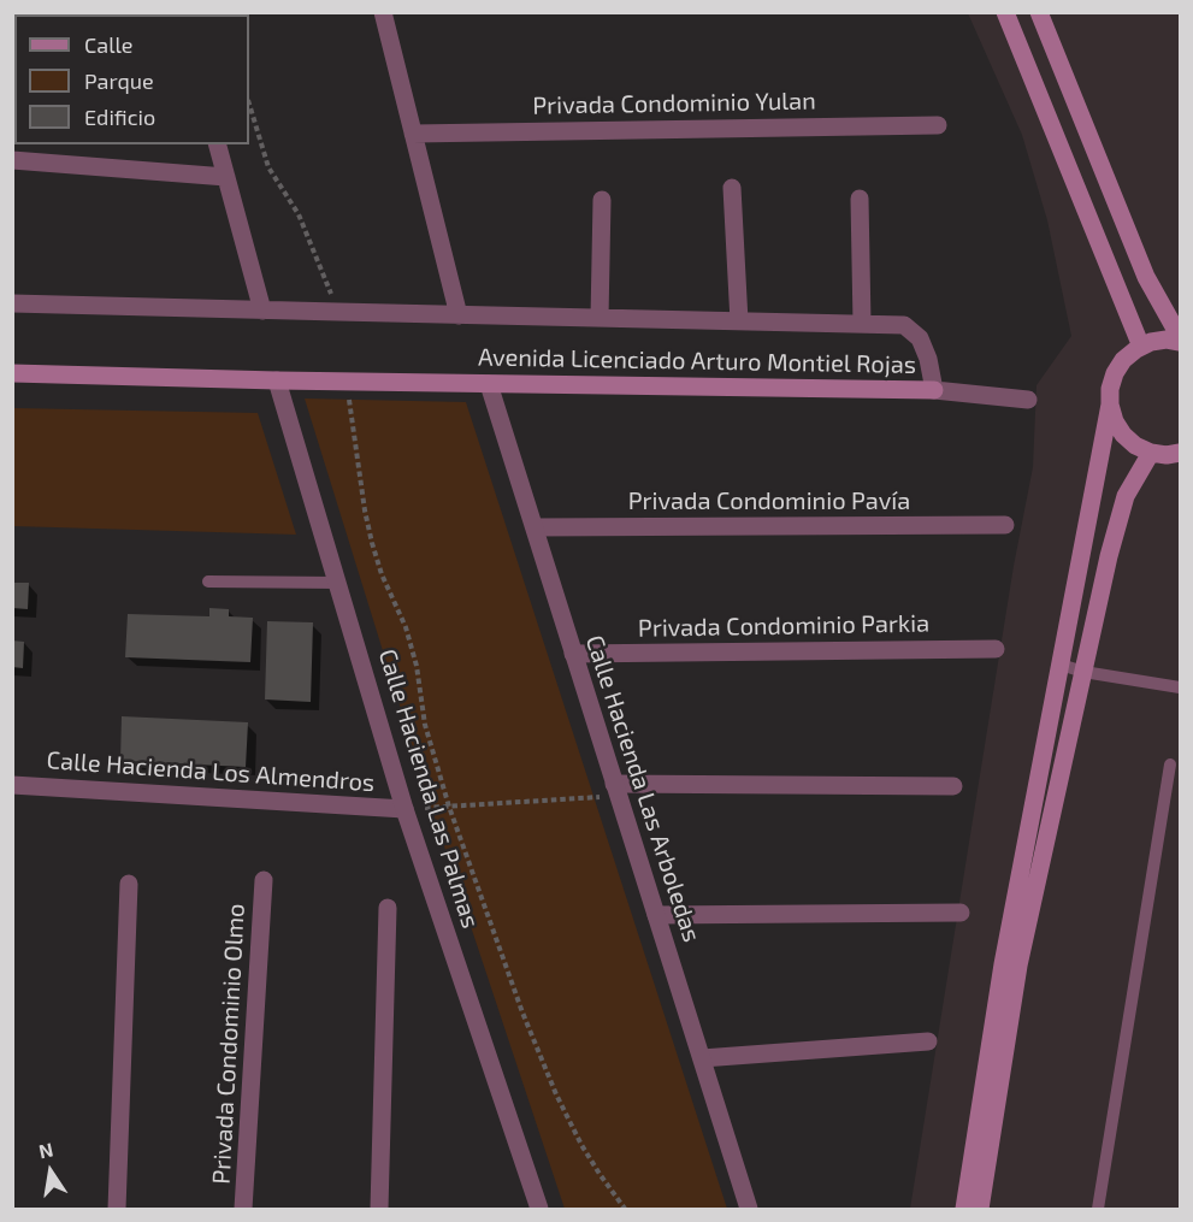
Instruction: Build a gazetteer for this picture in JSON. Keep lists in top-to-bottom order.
{
  "streets": {
    "main road": ["Avenida Licenciado Arturo Montiel Rojas"],
    "street": [
      "Privada Condominio Yulan",
      "Privada Condominio Pavía",
      "Privada Condominio Parkia",
      "Calle Hacienda Los Almendros",
      "Calle Hacienda Las Palmas",
      "Calle Hacienda Las Arboledas",
      "Privada Condominio Olmo"
    ]
  },
  "crossings": [
    ["Avenida Licenciado Arturo Montiel Rojas", "Calle Hacienda Las Palmas"],
    ["Avenida Licenciado Arturo Montiel Rojas", "Calle Hacienda Las Arboledas"],
    ["Privada Condominio Pavía", "Calle Hacienda Las Arboledas"],
    ["Privada Condominio Parkia", "Calle Hacienda Las Arboledas"],
    ["Calle Hacienda Los Almendros", "Calle Hacienda Las Palmas"]
  ],
  "legend": ["Calle", "Parque", "Edificio"],
  "north": "top"
}
